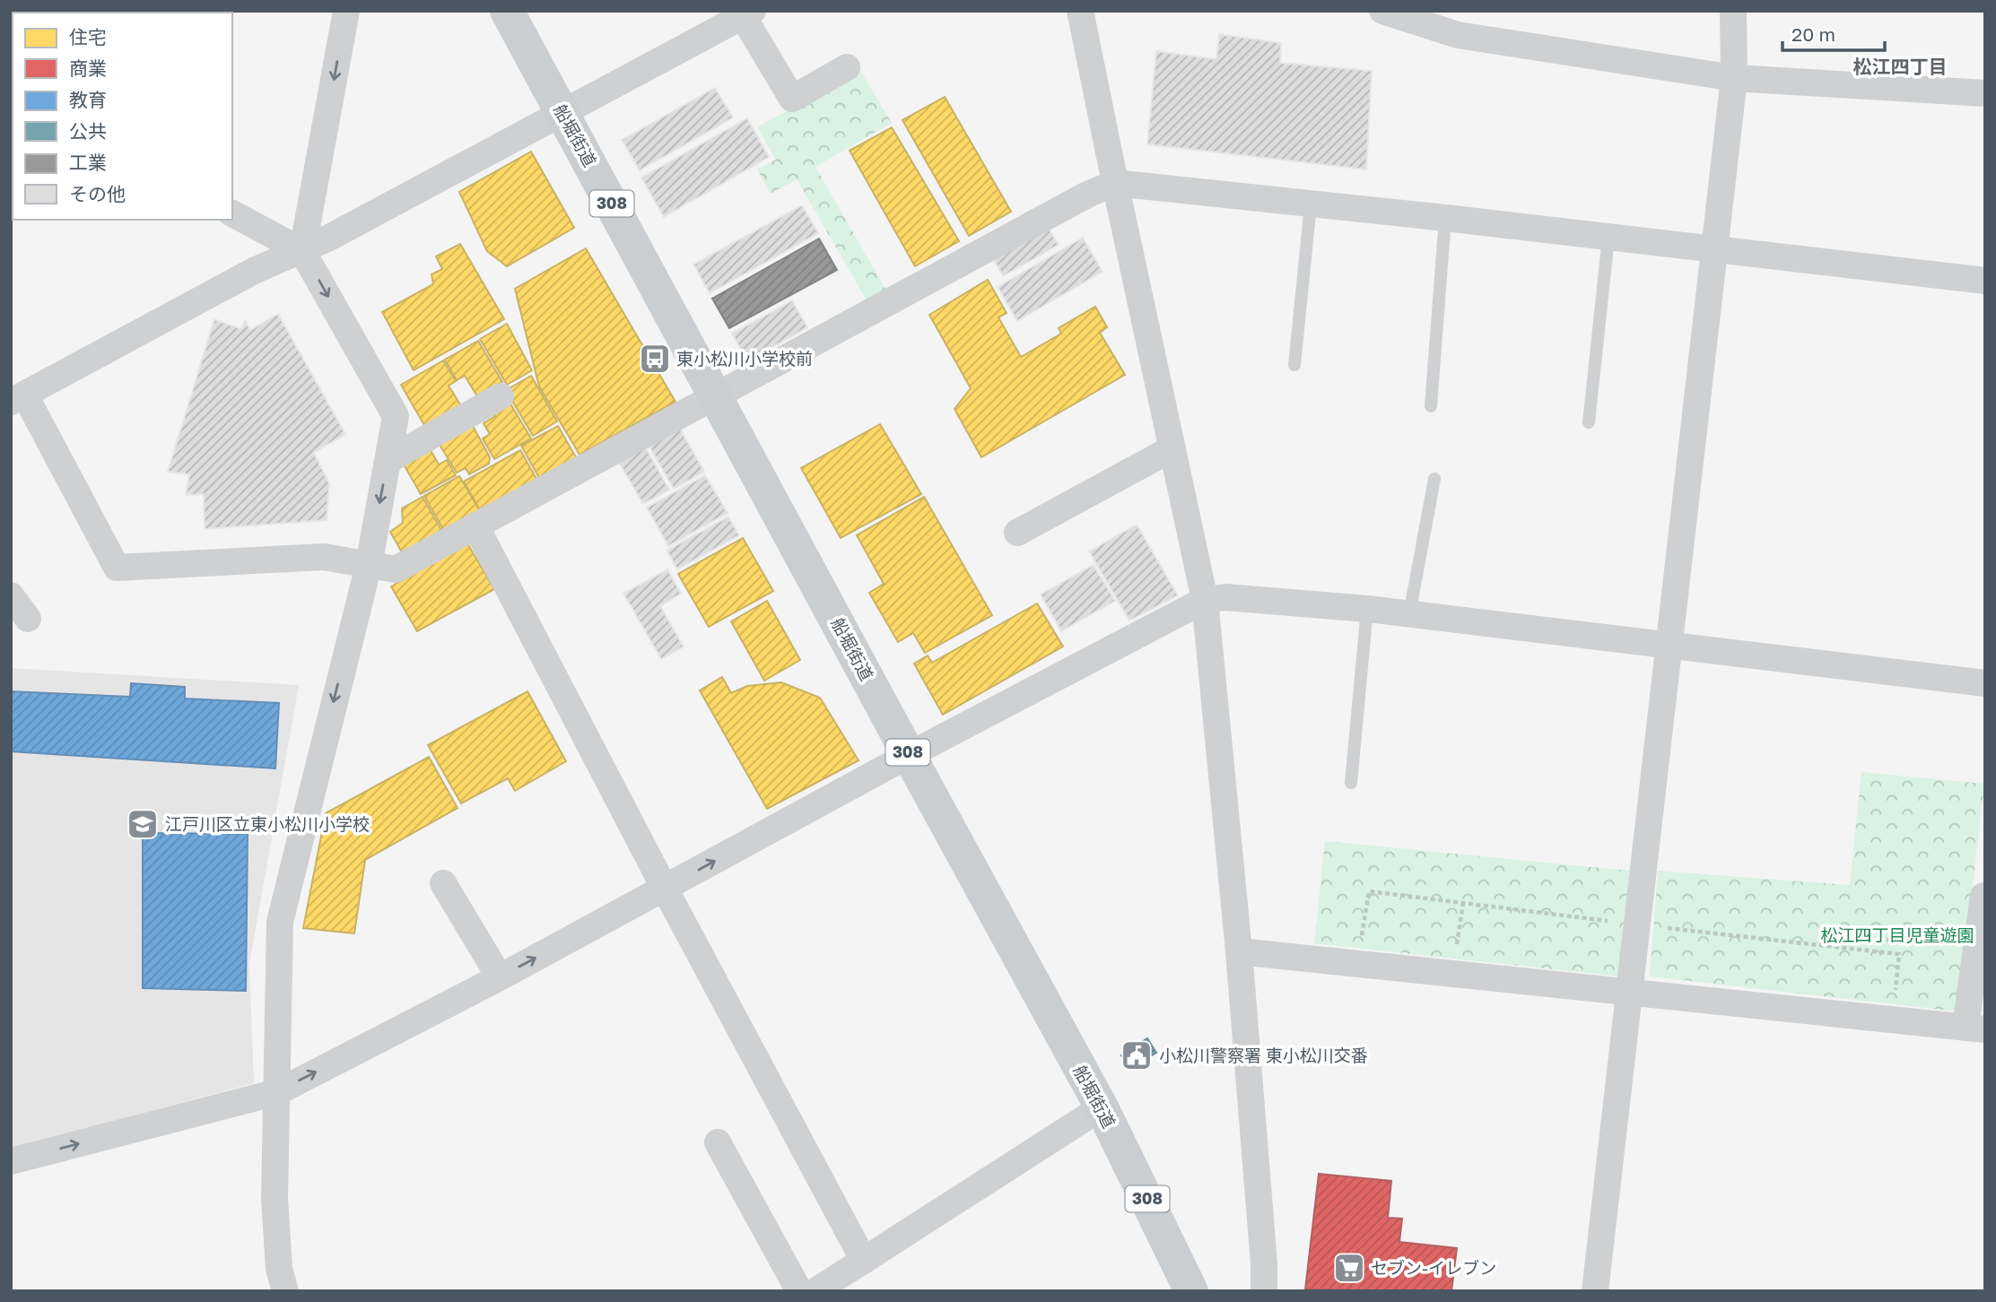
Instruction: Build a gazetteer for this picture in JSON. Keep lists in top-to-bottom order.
{
  "streets": {
    "main road": ["船堀街道", "308"]
  },
  "districts": ["松江四丁目"],
  "parks": ["松江四丁目児童遊園"],
  "places": {
    "bus stop": ["東小松川小学校前"],
    "school or university": ["江戸川区立東小松川小学校"],
    "public building": ["小松川警察署 東小松川交番"],
    "supermarket": ["セブン-イレブン"]
  },
  "legend": [
    "住宅",
    "商業",
    "教育",
    "公共",
    "工業",
    "その他"
  ],
  "scale_bar": "20 m"
}
